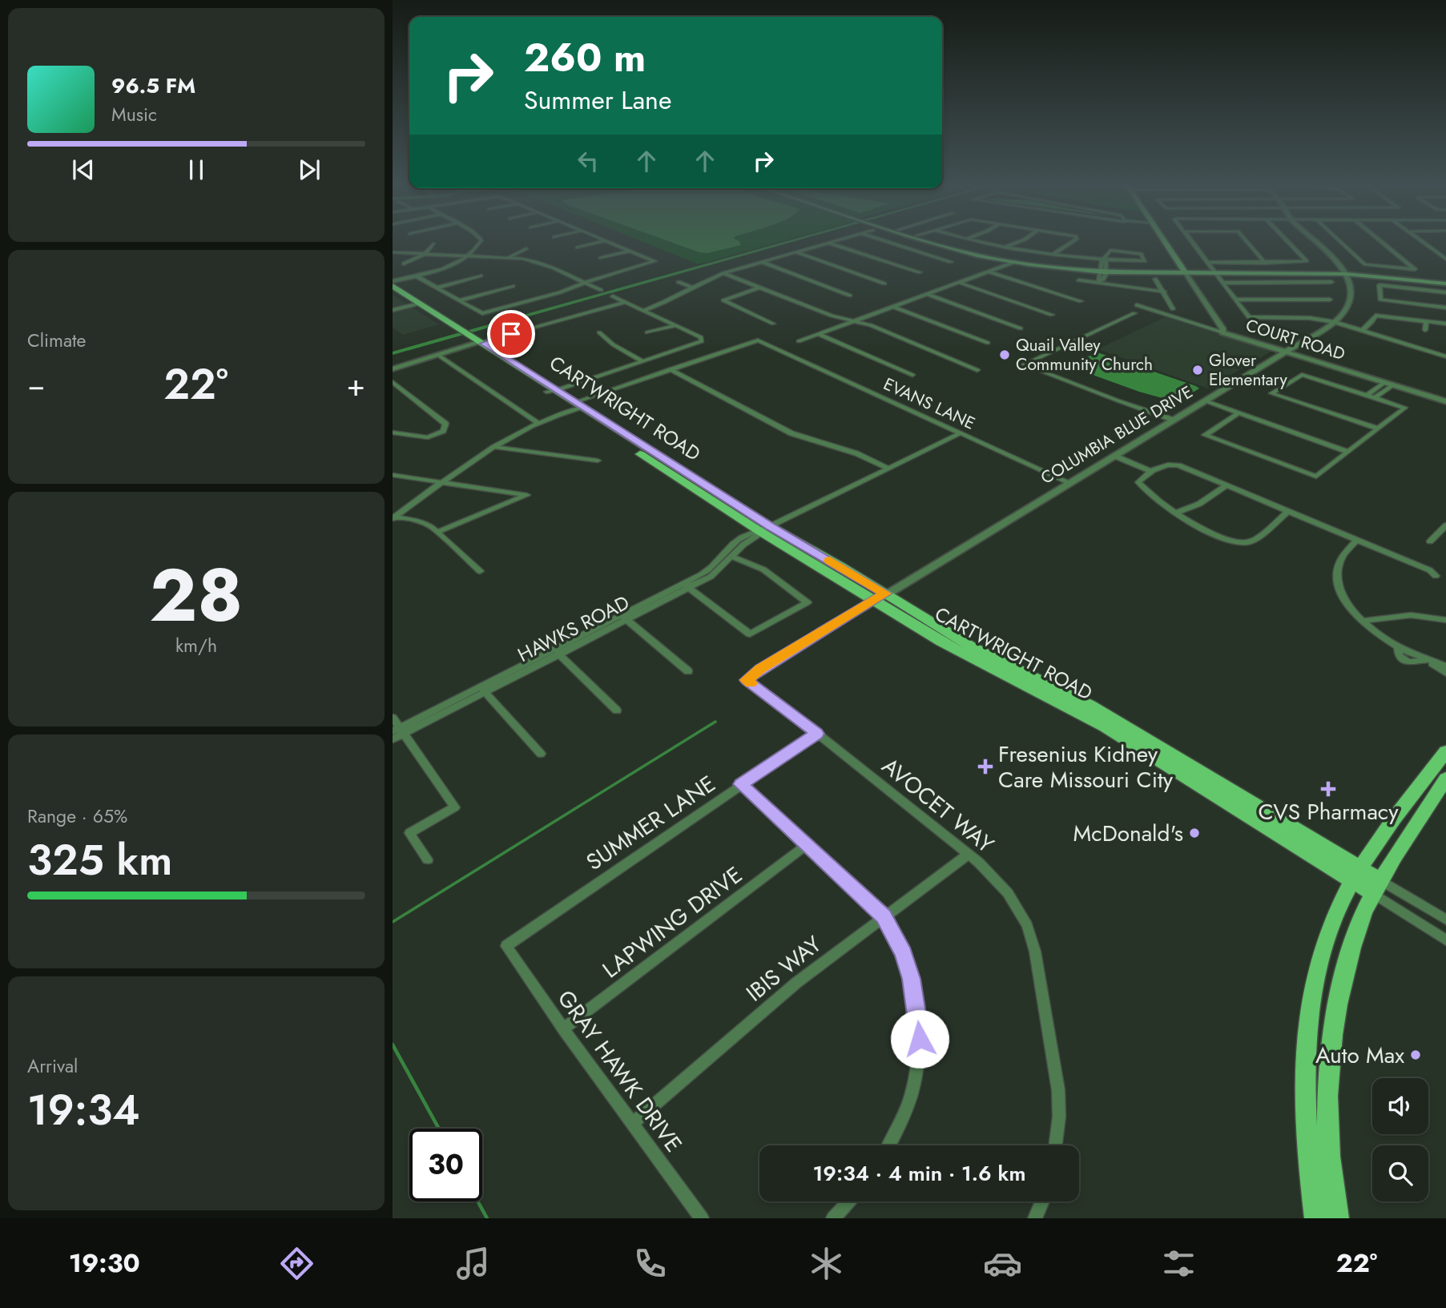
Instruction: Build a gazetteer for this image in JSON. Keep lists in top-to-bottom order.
{
  "streets": {
    "main road": ["CARTWRIGHT ROAD"],
    "street": [
      "COURT ROAD",
      "EVANS LANE",
      "COLUMBIA BLUE DRIVE",
      "HAWKS ROAD",
      "AVOCET WAY",
      "SUMMER LANE",
      "LAPWING DRIVE",
      "IBIS WAY",
      "GRAY HAWK DRIVE"
    ]
  },
  "crossings": [
    ["COURT ROAD", "COLUMBIA BLUE DRIVE"],
    ["EVANS LANE", "COLUMBIA BLUE DRIVE"],
    ["EVANS LANE", "HAWKS ROAD"],
    ["CARTWRIGHT ROAD", "COLUMBIA BLUE DRIVE"],
    ["CARTWRIGHT ROAD", "HAWKS ROAD"],
    ["CARTWRIGHT ROAD", "AVOCET WAY"],
    ["COLUMBIA BLUE DRIVE", "AVOCET WAY"],
    ["AVOCET WAY", "SUMMER LANE"],
    ["AVOCET WAY", "IBIS WAY"],
    ["SUMMER LANE", "GRAY HAWK DRIVE"],
    ["LAPWING DRIVE", "GRAY HAWK DRIVE"],
    ["IBIS WAY", "GRAY HAWK DRIVE"]
  ],
  "places": {
    "other": [
      "Quail Valley Community Church",
      "Glover Elementary",
      "McDonald's",
      "Auto Max"
    ],
    "health": ["Fresenius Kidney Care Missouri City", "CVS Pharmacy"]
  },
  "page": {
    "turn": ["260 m", "Summer Lane"],
    "song": ["96.5 FM", "Music"],
    "tile": [
      "Climate",
      ["28", "km/h"],
      ["Range · 65%", "325 km"],
      ["Arrival", "19:34"]
    ],
    "heat": ["−", "22°", "+"],
    "limit": "30",
    "trip": "19:34 · 4 min · 1.6 km",
    "tabs": ["19:30", "22°"]
  }
}
